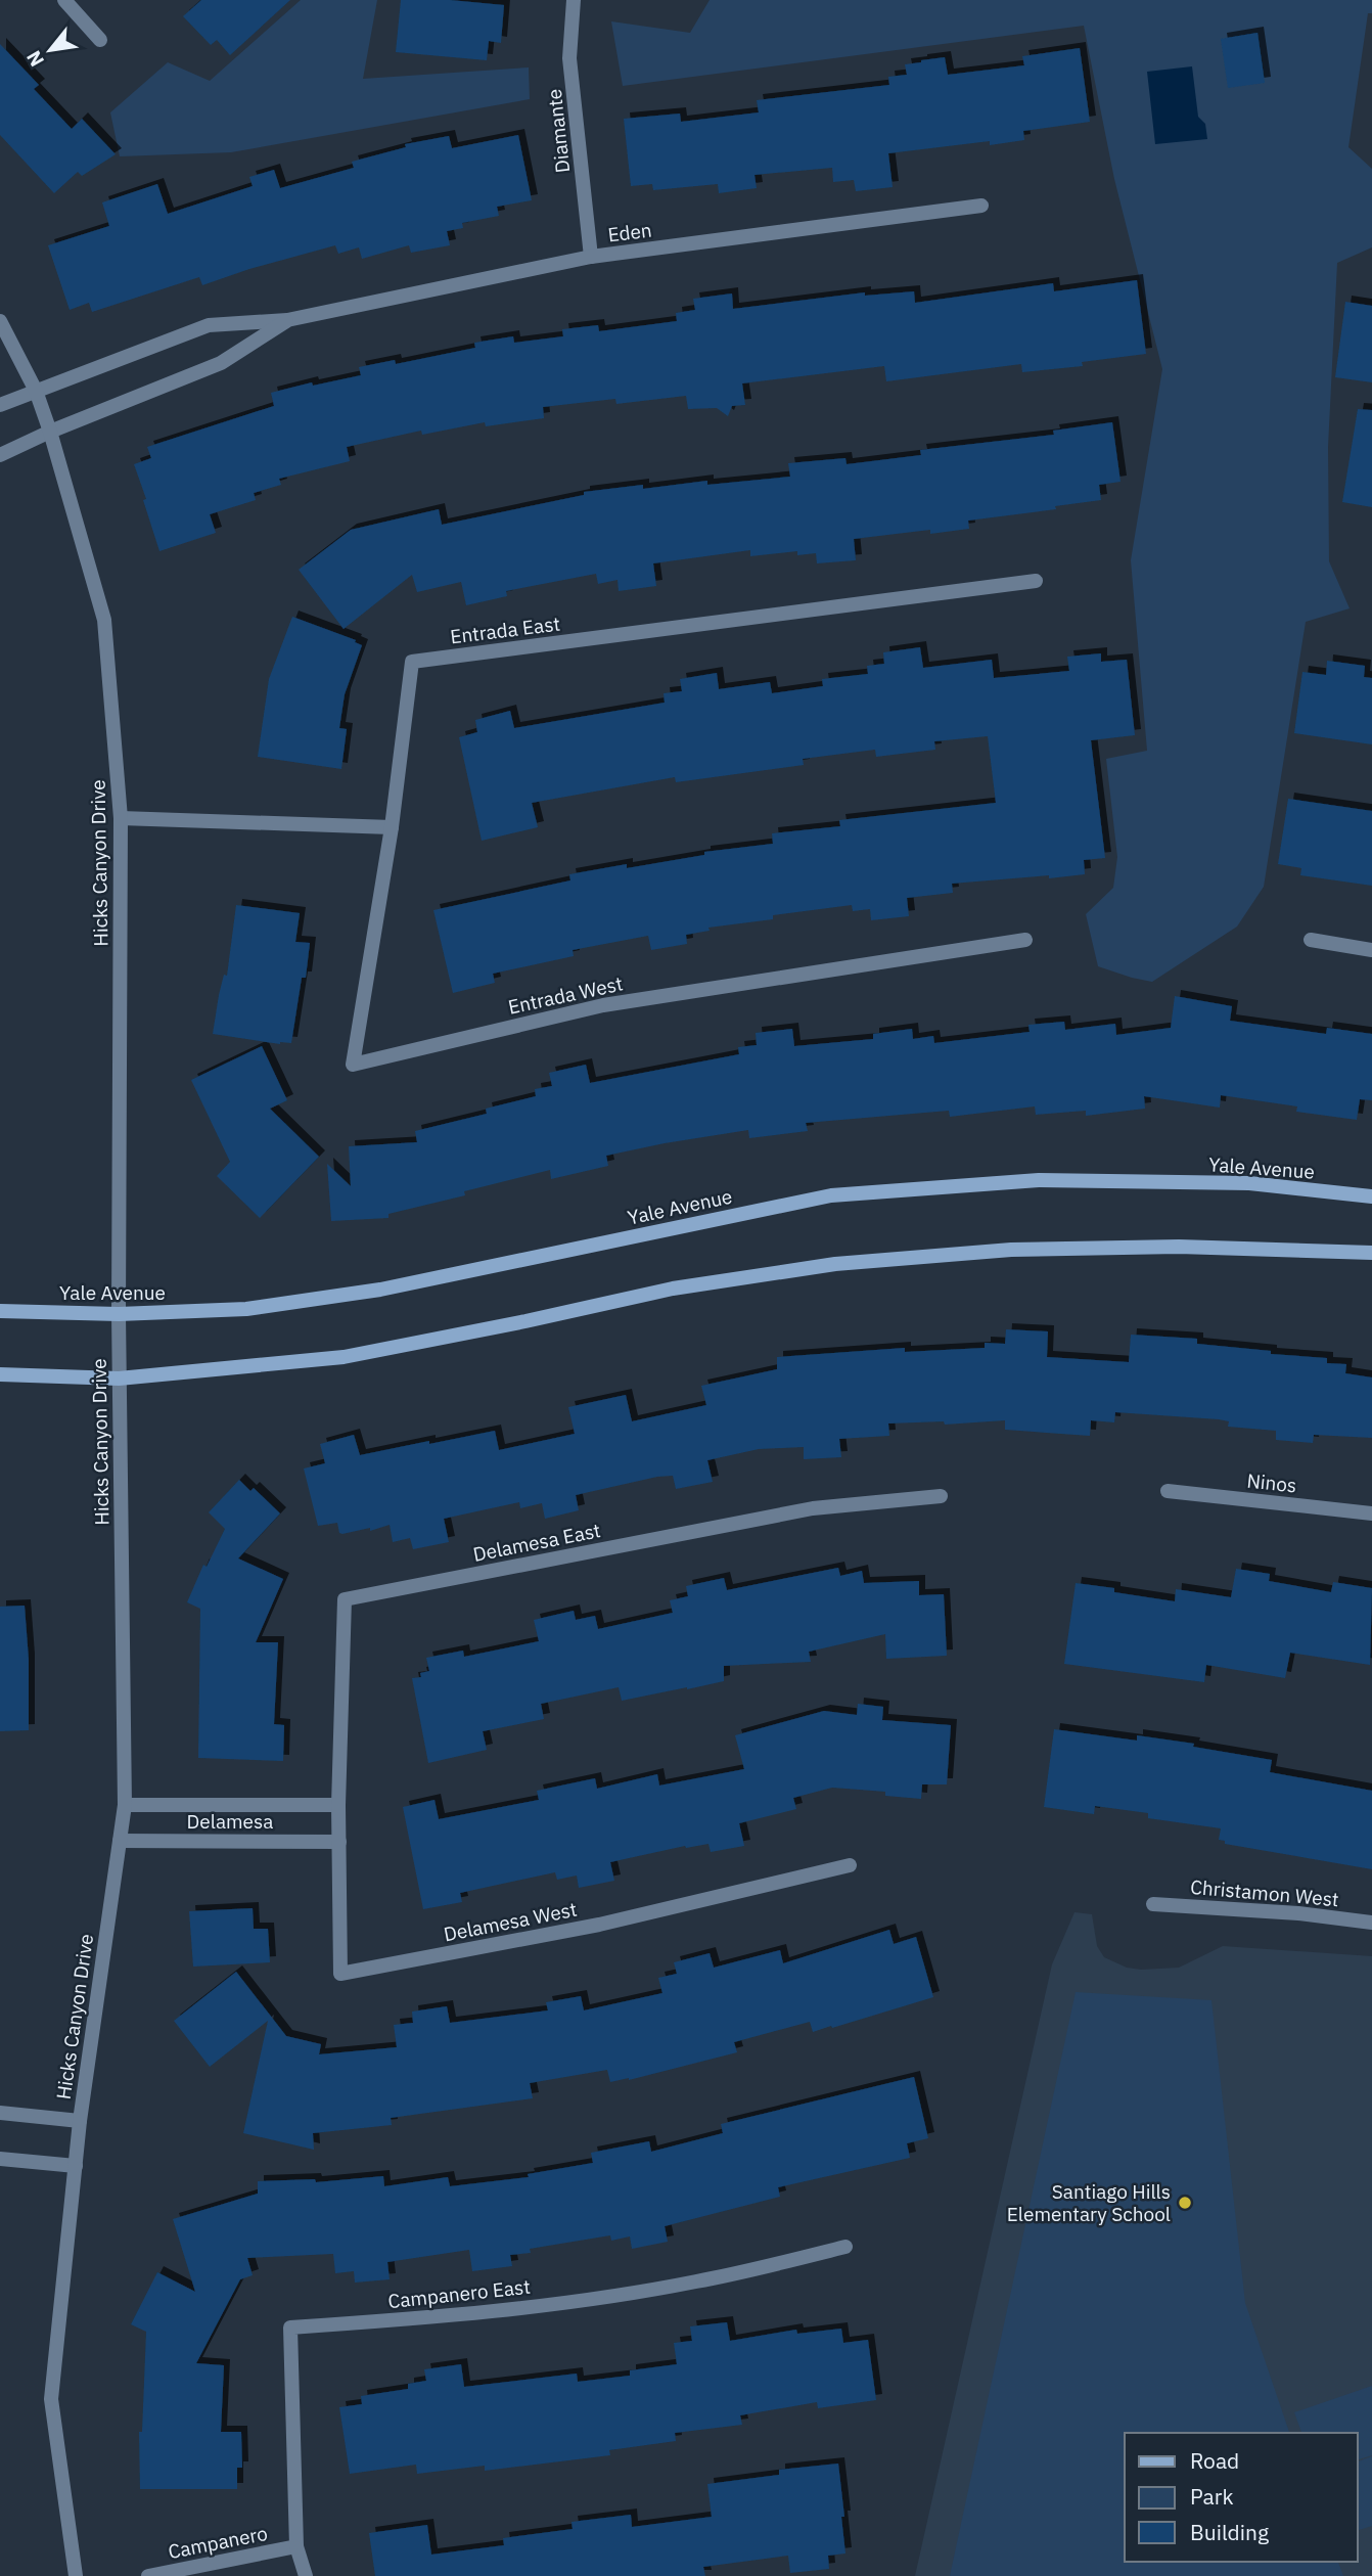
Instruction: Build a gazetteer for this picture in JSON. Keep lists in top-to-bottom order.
{
  "streets": {
    "main road": ["Yale Avenue"],
    "street": [
      "Diamante",
      "Eden",
      "Entrada East",
      "Hicks Canyon Drive",
      "Entrada West",
      "Ninos",
      "Delamesa East",
      "Delamesa",
      "Christamon West",
      "Delamesa West",
      "Campanero East",
      "Campanero"
    ]
  },
  "crossings": [
    ["Diamante", "Eden"],
    ["Eden", "Hicks Canyon Drive"],
    ["Entrada East", "Entrada West"],
    ["Hicks Canyon Drive", "Yale Avenue"],
    ["Hicks Canyon Drive", "Delamesa"],
    ["Delamesa East", "Delamesa"],
    ["Delamesa East", "Delamesa West"],
    ["Delamesa", "Delamesa West"],
    ["Campanero East", "Campanero"]
  ],
  "places": ["Santiago Hills Elementary School"],
  "legend": ["Road", "Park", "Building"],
  "north": "bottom left"
}
